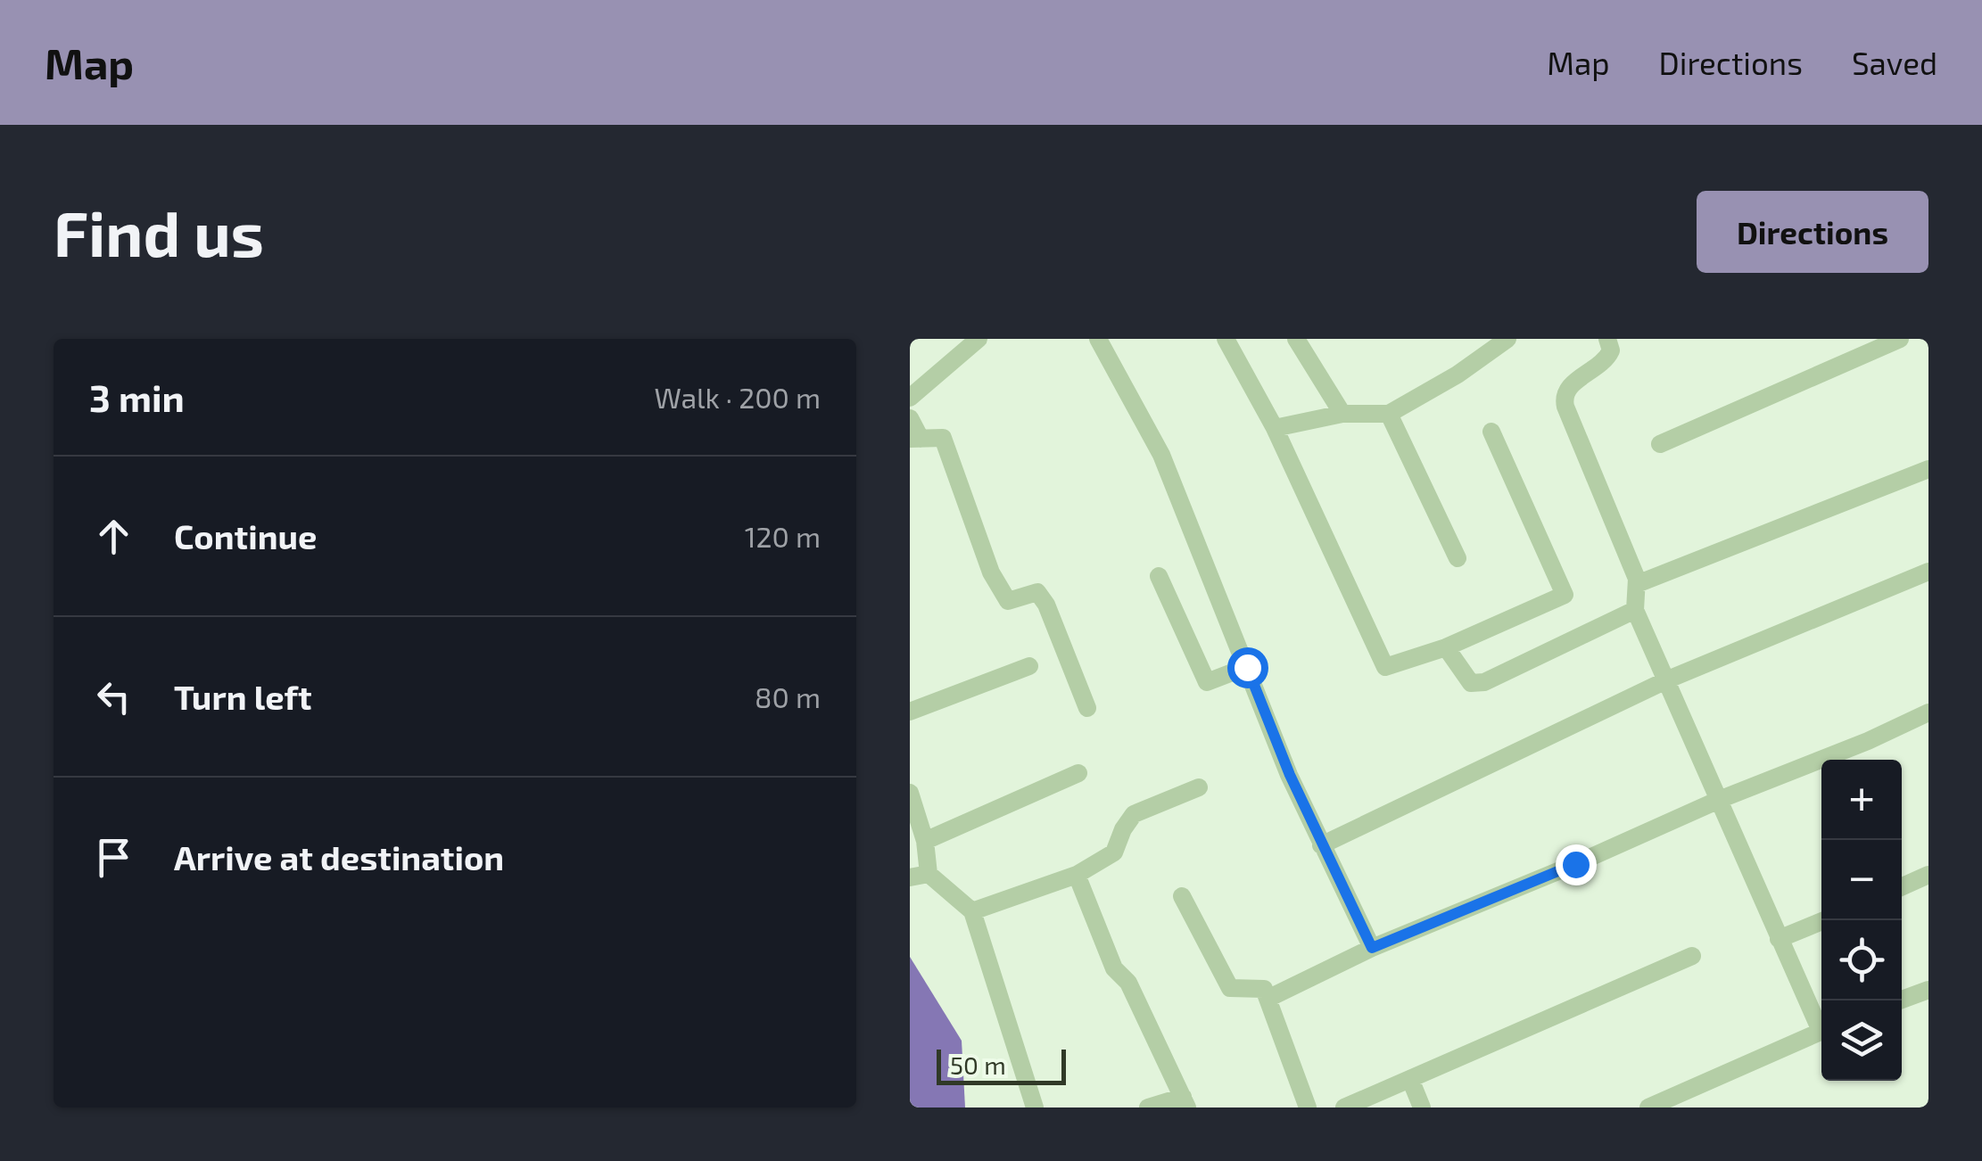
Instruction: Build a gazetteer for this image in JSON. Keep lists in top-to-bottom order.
{
  "scale_bar": "50 m",
  "page": {
    "header": "Map",
    "nav": ["Map", "Directions", "Saved"],
    "buttons": "Directions",
    "title": "Find us",
    "heading": ["3 min", "Walk · 200 m"],
    "list": [
      ["Continue", "120 m"],
      ["Turn left", "80 m"],
      "Arrive at destination"
    ],
    "map_buttons": ["+", "−"],
    "scale": "50 m"
  }
}
